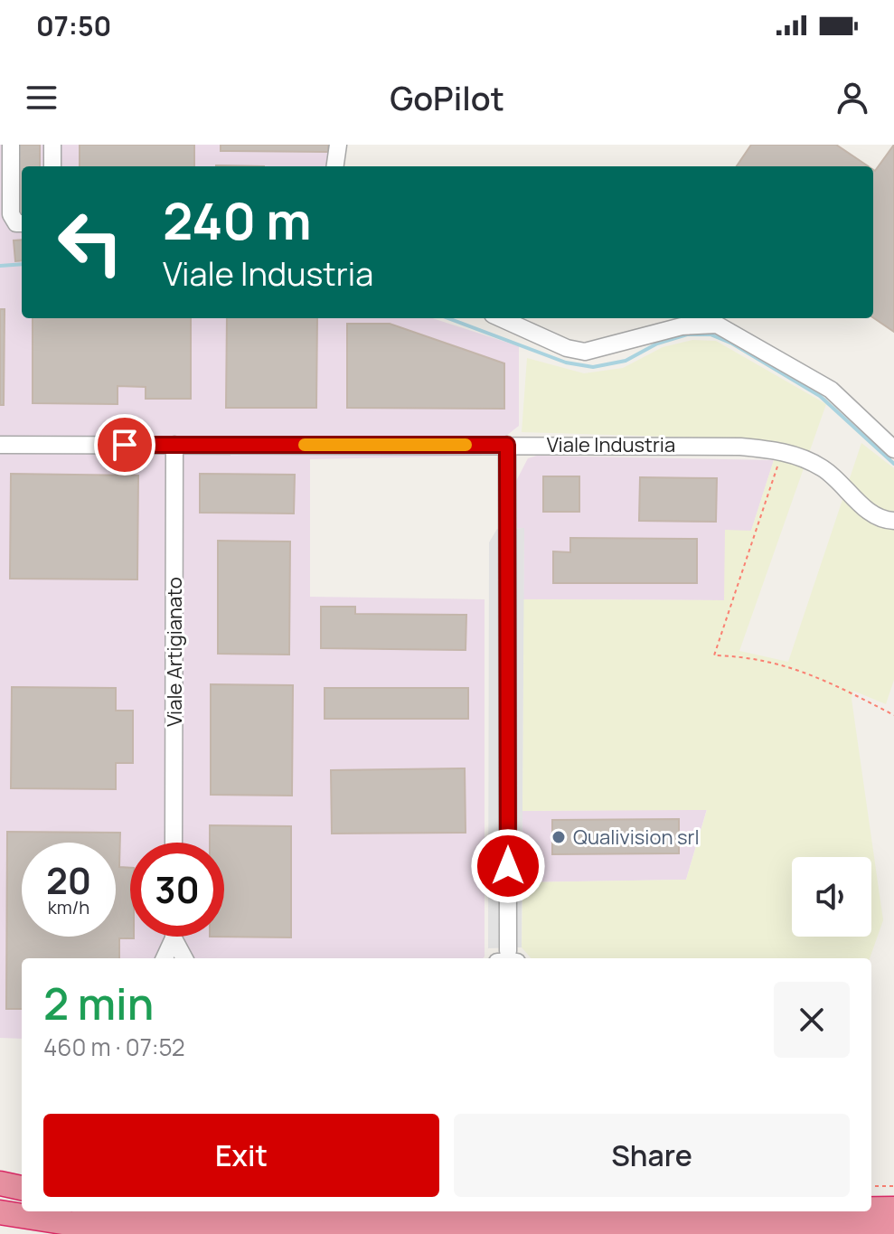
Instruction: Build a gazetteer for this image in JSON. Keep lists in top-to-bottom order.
{
  "streets": {
    "street": ["Viale Industria", "Viale Artigianato"]
  },
  "crossings": [
    ["Viale Industria", "Viale Artigianato"]
  ],
  "places": ["Qualivision srl"],
  "page": {
    "status": "07:50",
    "header": "GoPilot",
    "turn": ["240 m", "Viale Industria"],
    "speed": "20 km/h",
    "limit": "30",
    "heading": ["2 min", "460 m · 07:52"],
    "buttons": ["Exit", "Share"]
  }
}
